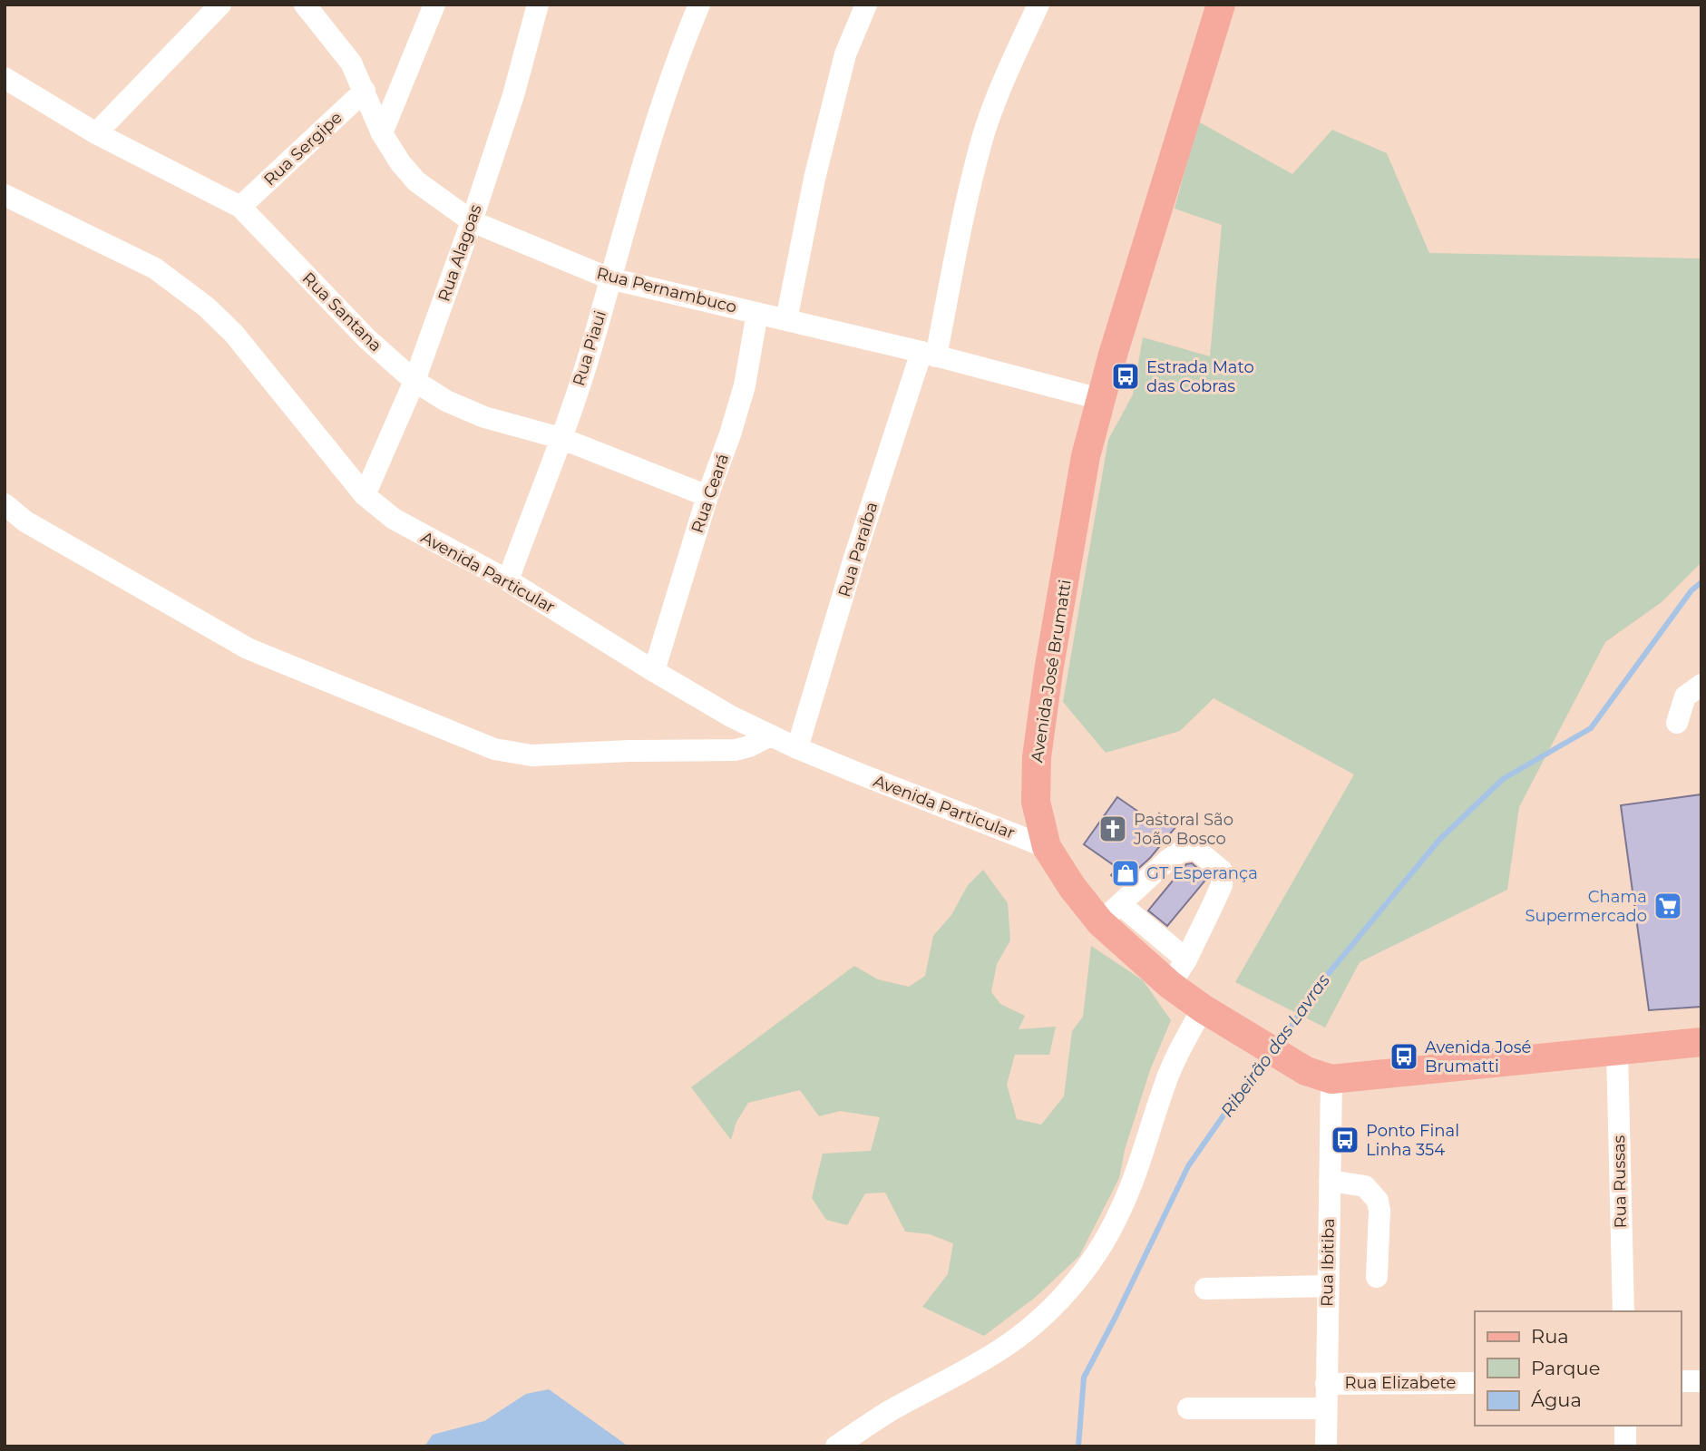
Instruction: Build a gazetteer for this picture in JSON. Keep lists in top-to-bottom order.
{
  "streets": {
    "main road": ["Avenida José Brumatti"],
    "street": [
      "Rua Sergipe",
      "Rua Alagoas",
      "Rua Pernambuco",
      "Rua Santana",
      "Rua Piaui",
      "Rua Ceará",
      "Rua Paraíba",
      "Avenida Particular",
      "Rua Russas",
      "Rua Ibitiba",
      "Rua Elizabete"
    ]
  },
  "crossings": [
    ["Rua Sergipe", "Rua Pernambuco"],
    ["Rua Sergipe", "Rua Santana"],
    ["Rua Alagoas", "Rua Pernambuco"],
    ["Rua Alagoas", "Rua Santana"],
    ["Rua Alagoas", "Avenida Particular"],
    ["Rua Pernambuco", "Rua Piaui"],
    ["Rua Pernambuco", "Rua Ceará"],
    ["Rua Pernambuco", "Rua Paraíba"],
    ["Rua Pernambuco", "Avenida José Brumatti"],
    ["Rua Santana", "Rua Piaui"],
    ["Rua Santana", "Rua Ceará"],
    ["Rua Piaui", "Avenida Particular"],
    ["Rua Ceará", "Avenida Particular"],
    ["Rua Paraíba", "Avenida Particular"],
    ["Avenida Particular", "Avenida José Brumatti"],
    ["Avenida José Brumatti", "Rua Russas"],
    ["Avenida José Brumatti", "Rua Ibitiba"],
    ["Rua Ibitiba", "Rua Elizabete"]
  ],
  "water": ["Ribeirão das Lavras"],
  "places": {
    "bus stop": ["Estrada Mato das Cobras", "Avenida José Brumatti", "Ponto Final Linha 354"],
    "church": ["Pastoral São João Bosco"],
    "shop": ["GT Esperança"],
    "supermarket": ["Chama Supermercado"]
  },
  "legend": ["Rua", "Parque", "Água"]
}
